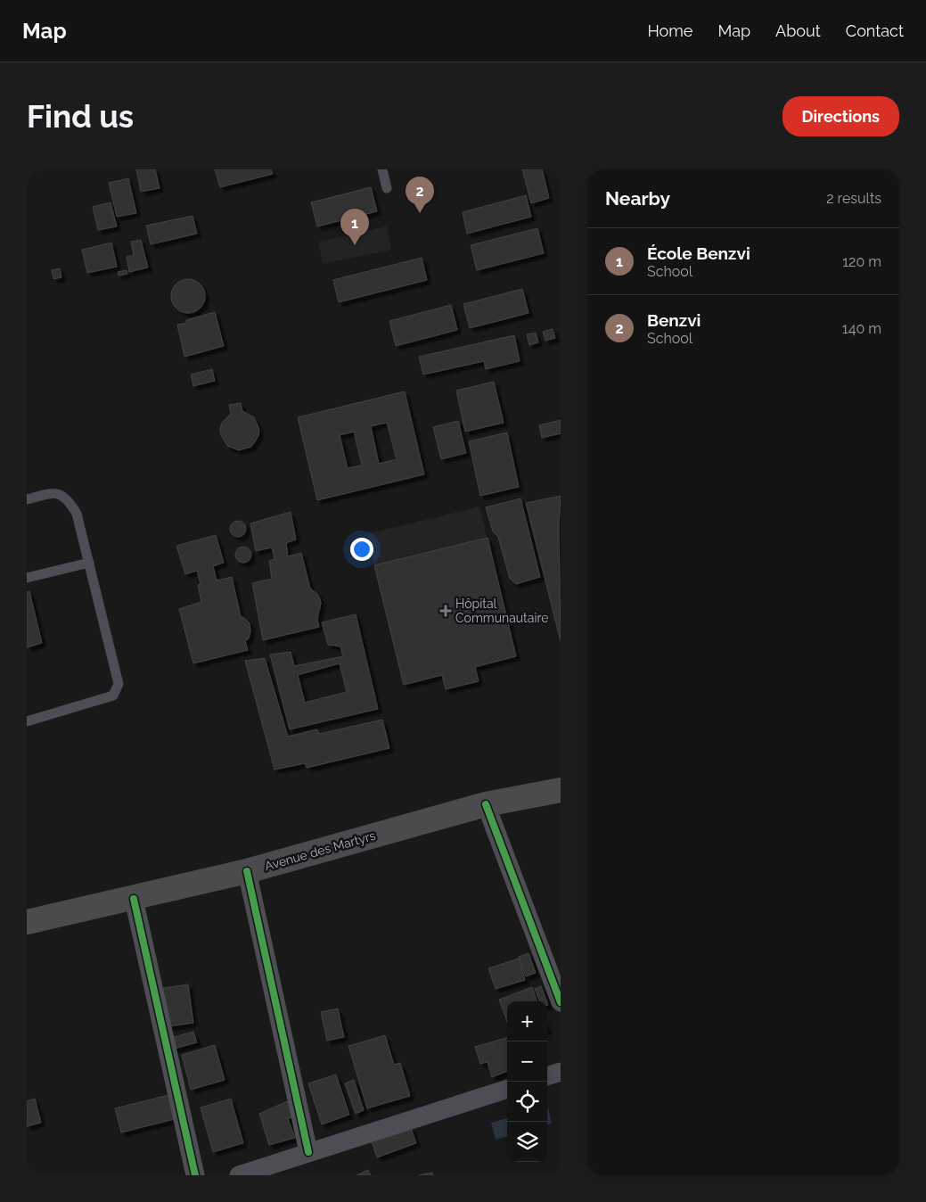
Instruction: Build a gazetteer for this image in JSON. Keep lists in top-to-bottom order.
{
  "streets": {
    "main road": ["Avenue des Martyrs"]
  },
  "places": {
    "health": ["Hôpital Communautaire"]
  },
  "page": {
    "header": "Map",
    "nav": [
      "Home",
      "Map",
      "About",
      "Contact"
    ],
    "buttons": "Directions",
    "title": "Find us",
    "heading": ["Nearby", "2 results"],
    "pins": ["2", "1"],
    "list": [
      {
        "mark": "1",
        "name": "École Benzvi",
        "note": "School",
        "value": "120 m"
      },
      {
        "mark": "2",
        "name": "Benzvi",
        "note": "School",
        "value": "140 m"
      }
    ],
    "map_buttons": ["+", "−"]
  }
}
